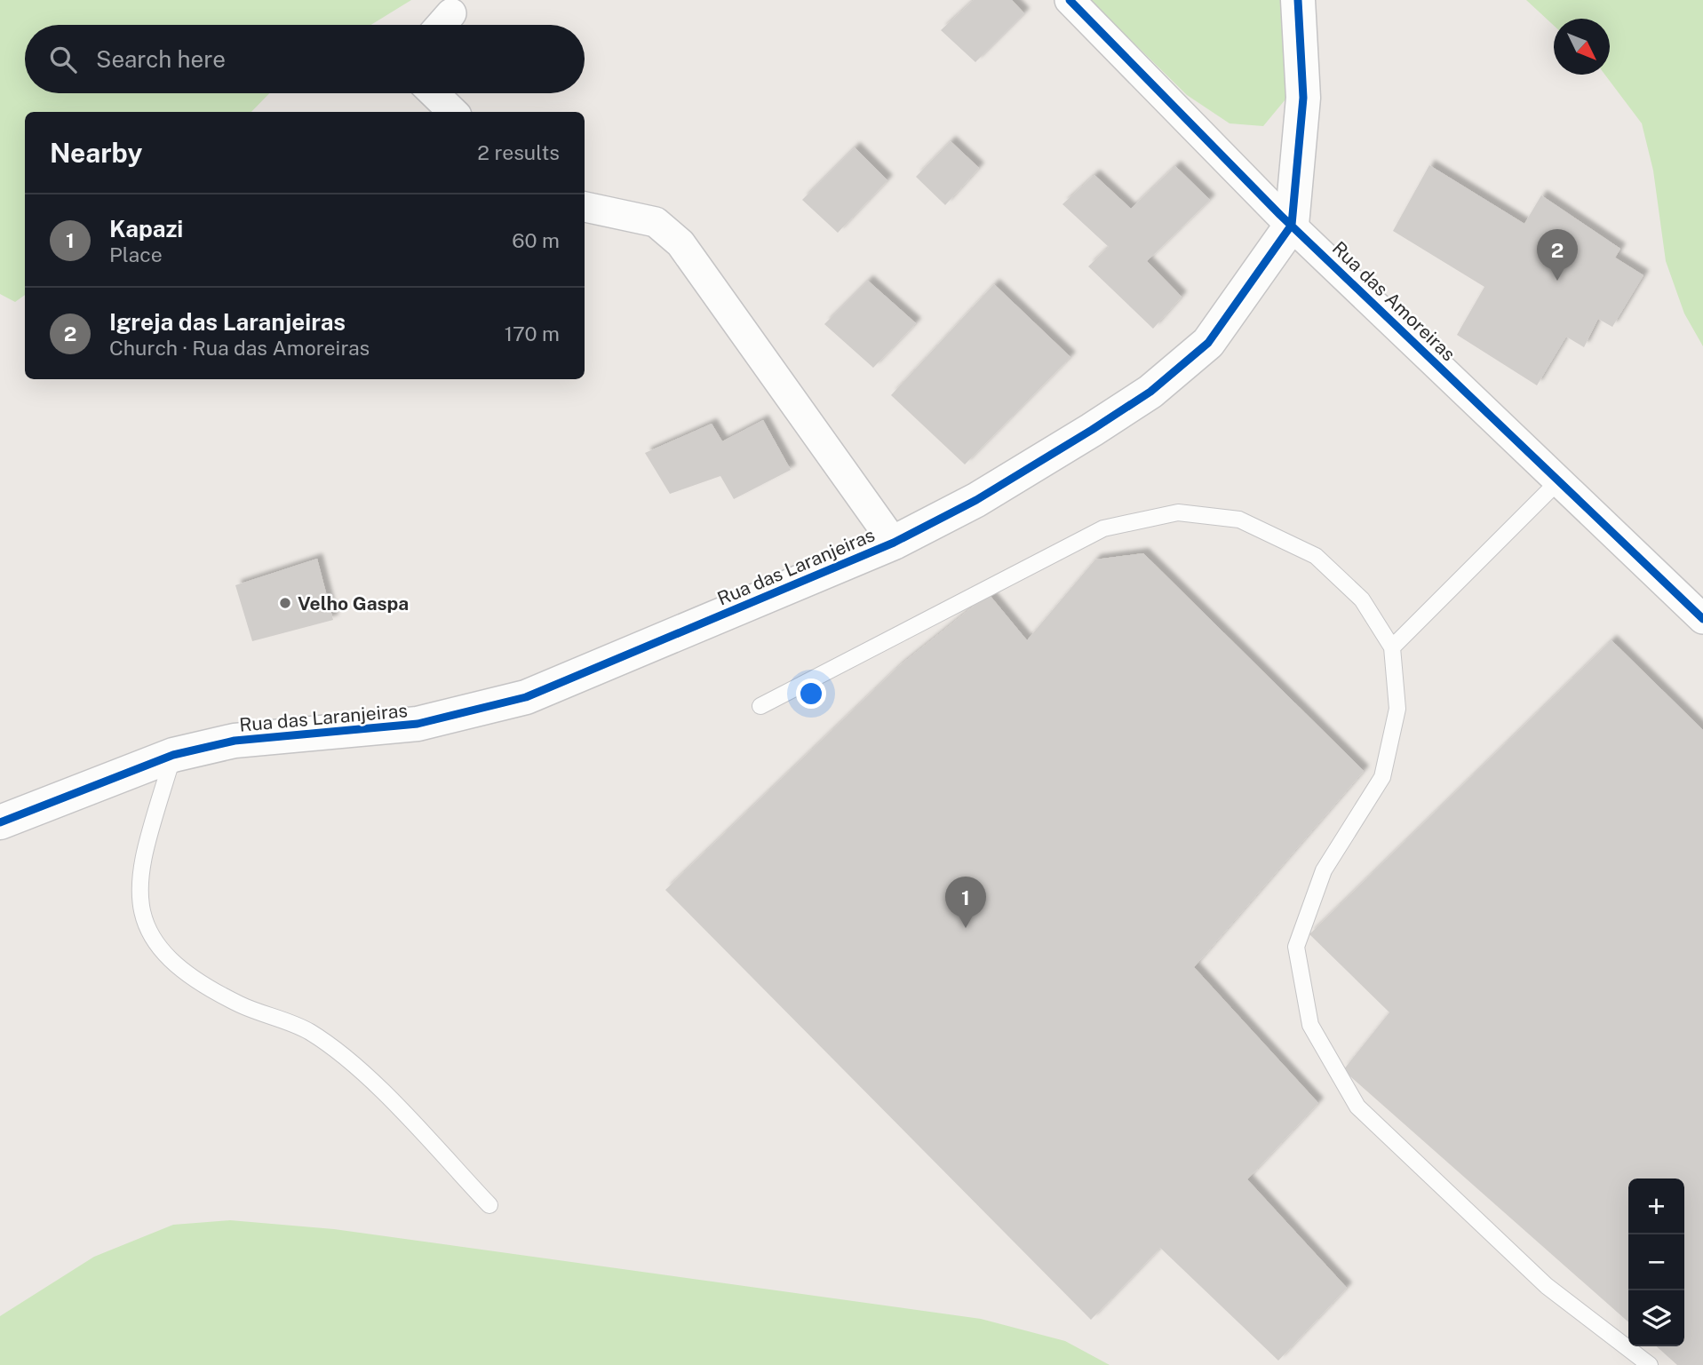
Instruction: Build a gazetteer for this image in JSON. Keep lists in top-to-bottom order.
{
  "streets": {
    "street": ["Rua das Amoreiras", "Rua das Laranjeiras"]
  },
  "crossings": [
    ["Rua das Amoreiras", "Rua das Laranjeiras"]
  ],
  "places": ["Velho Gaspa"],
  "north": "bottom right",
  "page": {
    "search": "Search here",
    "heading": ["Nearby", "2 results"],
    "list": [
      {
        "mark": "1",
        "name": "Kapazi",
        "note": "Place",
        "value": "60 m"
      },
      {
        "mark": "2",
        "name": "Igreja das Laranjeiras",
        "note": "Church · Rua das Amoreiras",
        "value": "170 m"
      }
    ],
    "pins": ["2", "1"],
    "map_buttons": ["+", "−"]
  }
}
